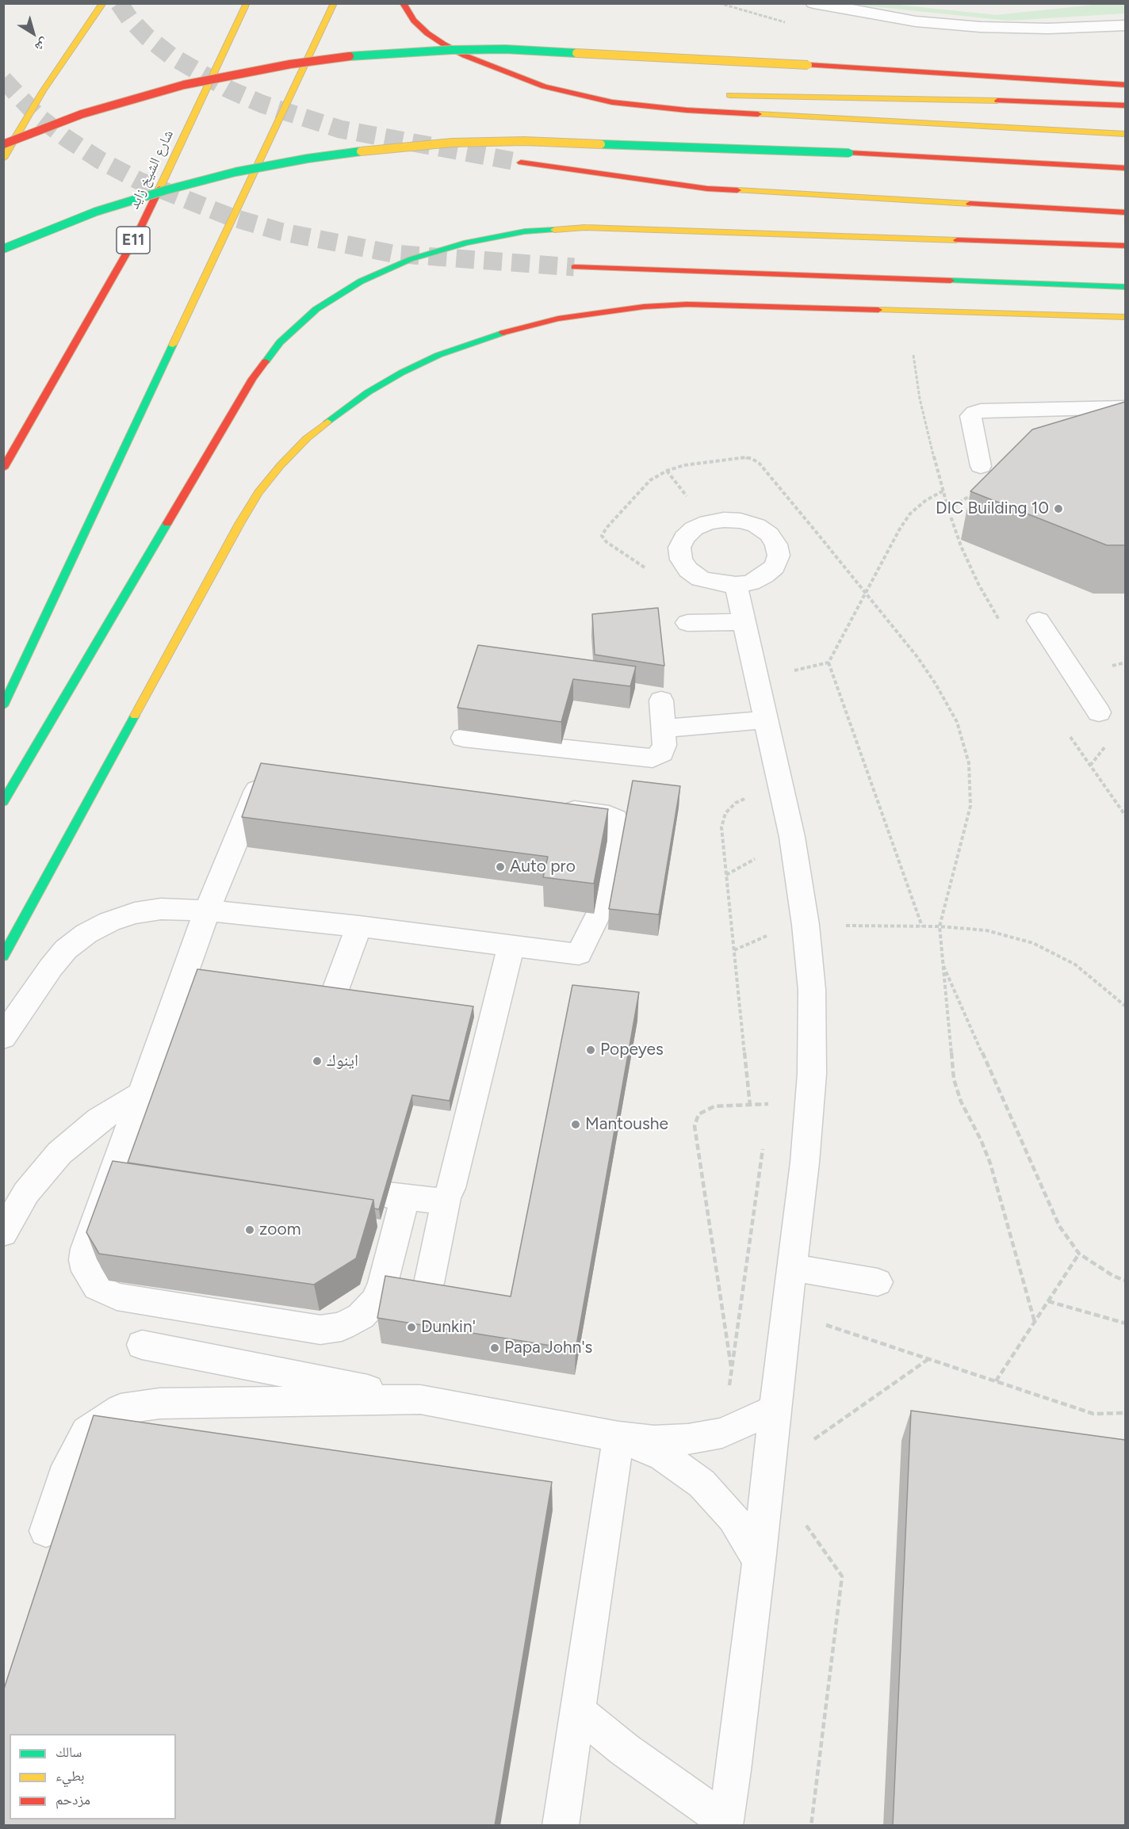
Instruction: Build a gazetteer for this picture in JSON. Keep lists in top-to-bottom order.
{
  "streets": {
    "highway": ["شارع الشيخ زايد", "E11"]
  },
  "places": [
    "DIC Building 10",
    "Auto pro",
    "Popeyes",
    "اينوك",
    "Mantoushe",
    "zoom",
    "Dunkin'",
    "Papa John's"
  ],
  "legend": ["سالك", "بطيء", "مزدحم"],
  "north": "bottom right"
}
